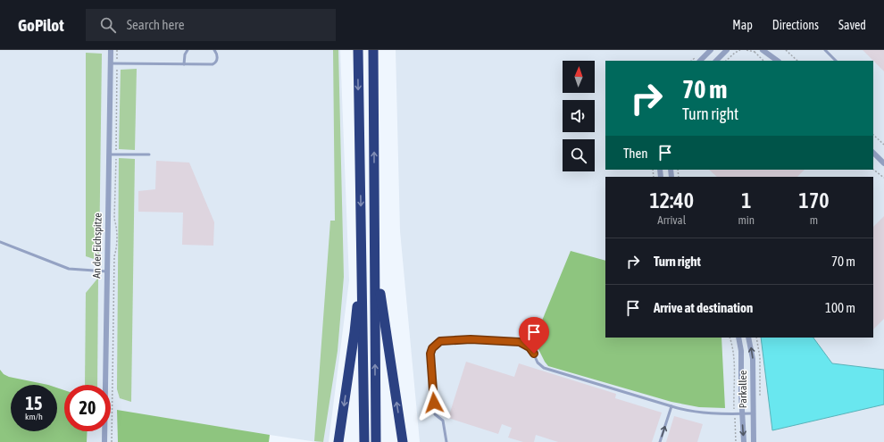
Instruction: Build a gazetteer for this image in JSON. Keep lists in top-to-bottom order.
{
  "streets": {
    "street": ["An der Eichspitze", "Parkallee"]
  },
  "north": "top",
  "page": {
    "header": "GoPilot",
    "search": "Search here",
    "nav": ["Map", "Directions", "Saved"],
    "turn": ["70 m", "Turn right"],
    "then": "Then",
    "eta": [
      "12:40",
      "Arrival",
      "1",
      "min",
      "170",
      "m"
    ],
    "list": [
      {
        "name": "Turn right",
        "value": "70 m"
      },
      {
        "name": "Arrive at destination",
        "value": "100 m"
      }
    ],
    "speed": "15 km/h",
    "limit": "20"
  }
}
